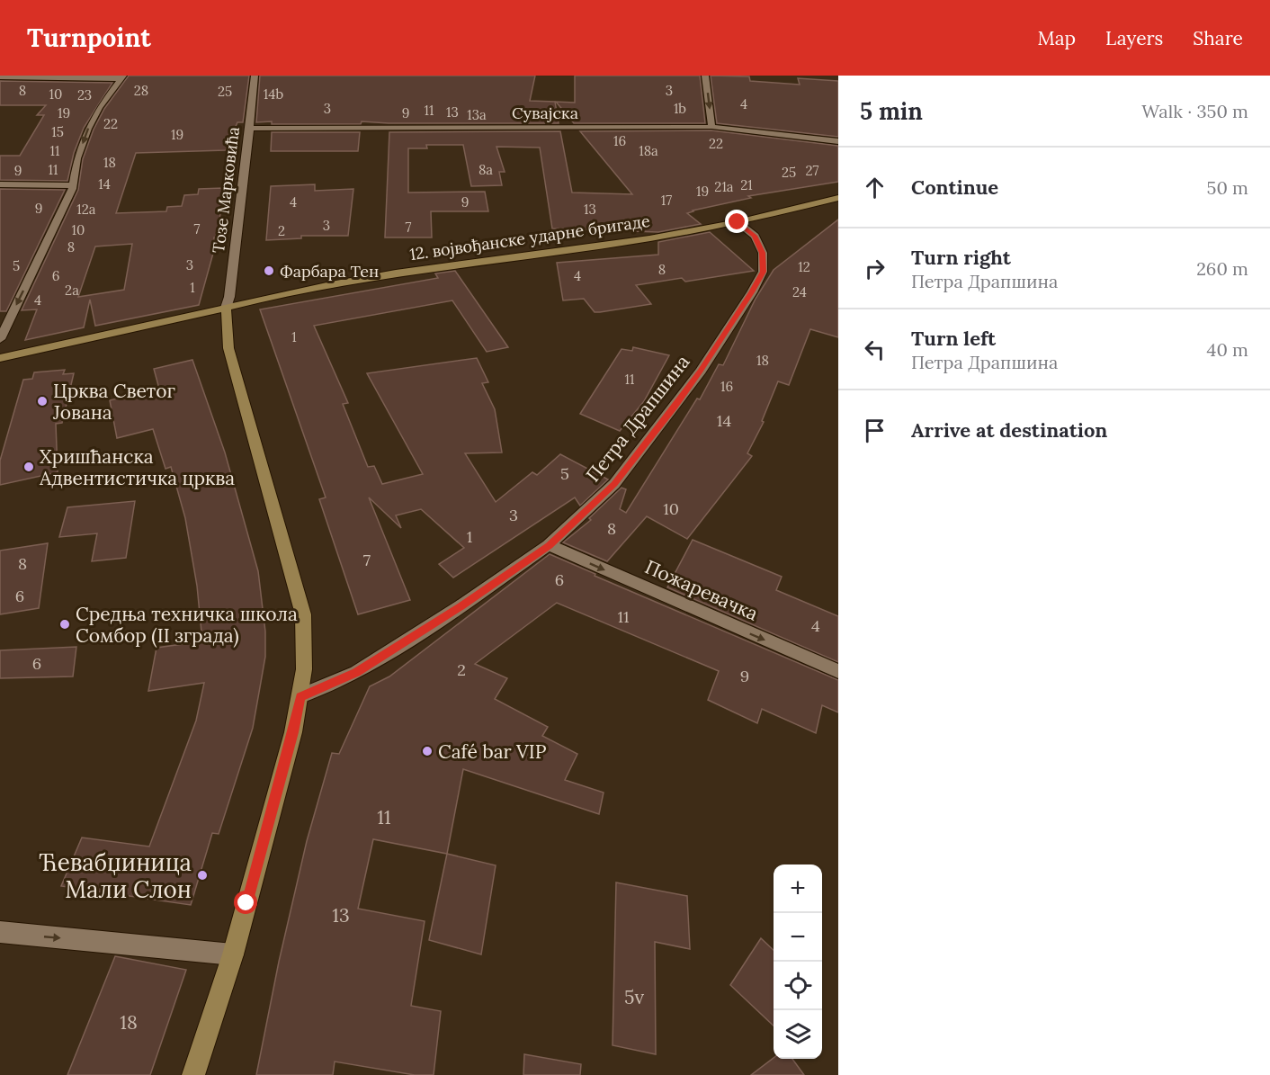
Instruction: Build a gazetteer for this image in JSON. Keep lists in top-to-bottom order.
{
  "streets": {
    "main road": ["12. војвођанске ударне бригаде"],
    "street": [
      "Сувајска",
      "Тозе Марковића",
      "Петра Драпшина",
      "Пожаревачка"
    ]
  },
  "crossings": [
    ["Сувајска", "Тозе Марковића"],
    ["Тозе Марковића", "12. војвођанске ударне бригаде"],
    ["12. војвођанске ударне бригаде", "Петра Драпшина"],
    ["Петра Драпшина", "Пожаревачка"]
  ],
  "one_way": ["Пожаревачка"],
  "places": [
    "Фарбара Тен",
    "Црква Светог Јована",
    "Хришћанска Адвентистичка црква",
    "Средња техничка школа Сомбор (II зграда)",
    "Café bar VIP",
    "Ћевабџиница Мали Слон"
  ],
  "house_numbers": [
    "8",
    "28",
    "3",
    "25",
    "10",
    "14b",
    "23",
    "4",
    "3",
    "1b",
    "11",
    "13",
    "19",
    "9",
    "13a",
    "22",
    "15",
    "19",
    "16",
    "22",
    "11",
    "18a",
    "18",
    "11",
    "8a",
    "9",
    "27",
    "25",
    "14",
    "21",
    "21a",
    "19",
    "17",
    "4",
    "9",
    "9",
    "12a",
    "13",
    "3",
    "7",
    "7",
    "10",
    "2",
    "8",
    "3",
    "5",
    "12",
    "8",
    "6",
    "4",
    "1",
    "2a",
    "24",
    "4",
    "1",
    "18",
    "11",
    "16",
    "14",
    "5",
    "10",
    "3",
    "8",
    "1",
    "7",
    "8",
    "6",
    "6",
    "11",
    "4",
    "6",
    "2",
    "9",
    "11",
    "13",
    "5v",
    "18"
  ],
  "page": {
    "header": "Turnpoint",
    "nav": ["Map", "Layers", "Share"],
    "heading": ["5 min", "Walk · 350 m"],
    "list": [
      ["Continue", "50 m"],
      ["Turn right", "Петра Драпшина", "260 m"],
      ["Turn left", "Петра Драпшина", "40 m"],
      "Arrive at destination"
    ],
    "map_buttons": ["+", "−"]
  }
}
